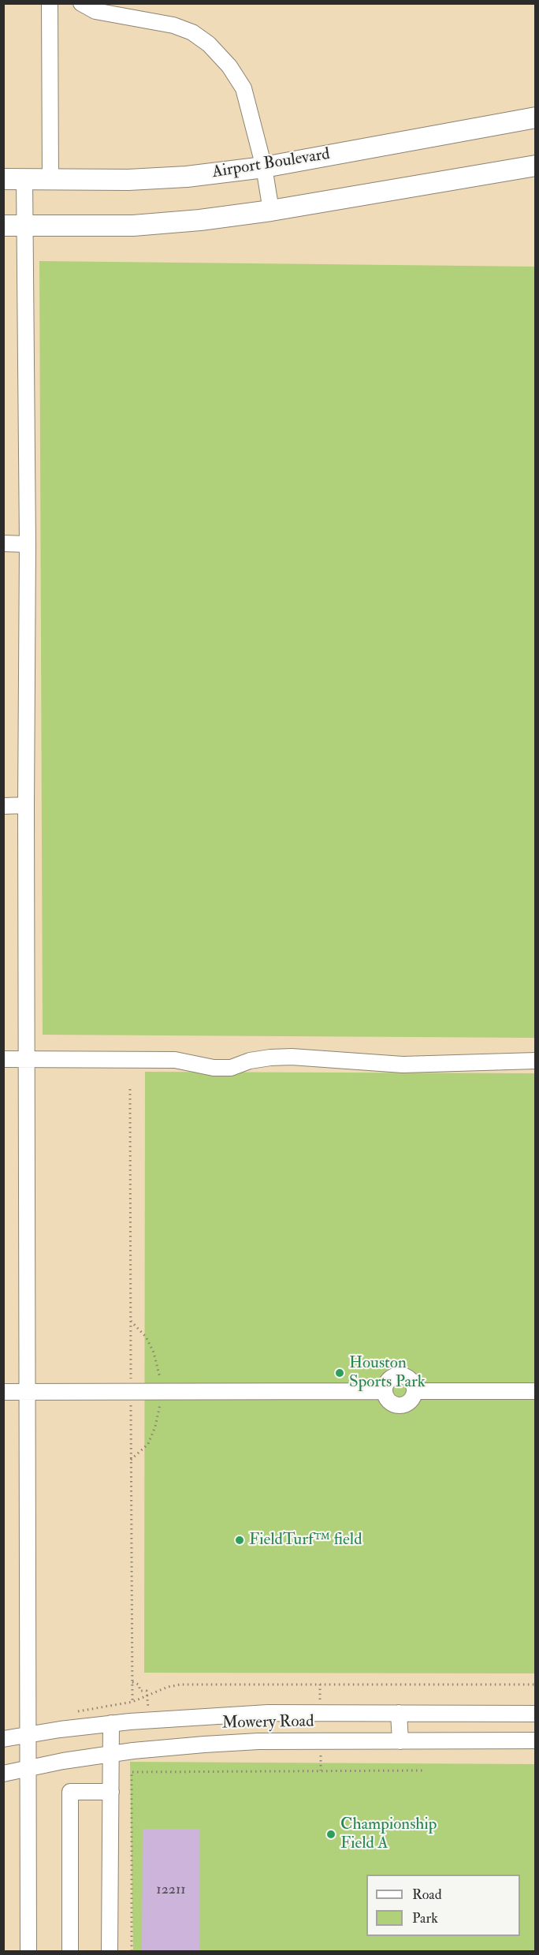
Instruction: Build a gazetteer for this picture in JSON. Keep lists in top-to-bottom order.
{
  "streets": {
    "main road": ["Airport Boulevard"],
    "street": ["Mowery Road"]
  },
  "places": ["Houston Sports Park", "FieldTurf™ field", "Championship Field A"],
  "house_numbers": ["12211"],
  "legend": ["Road", "Park"]
}
